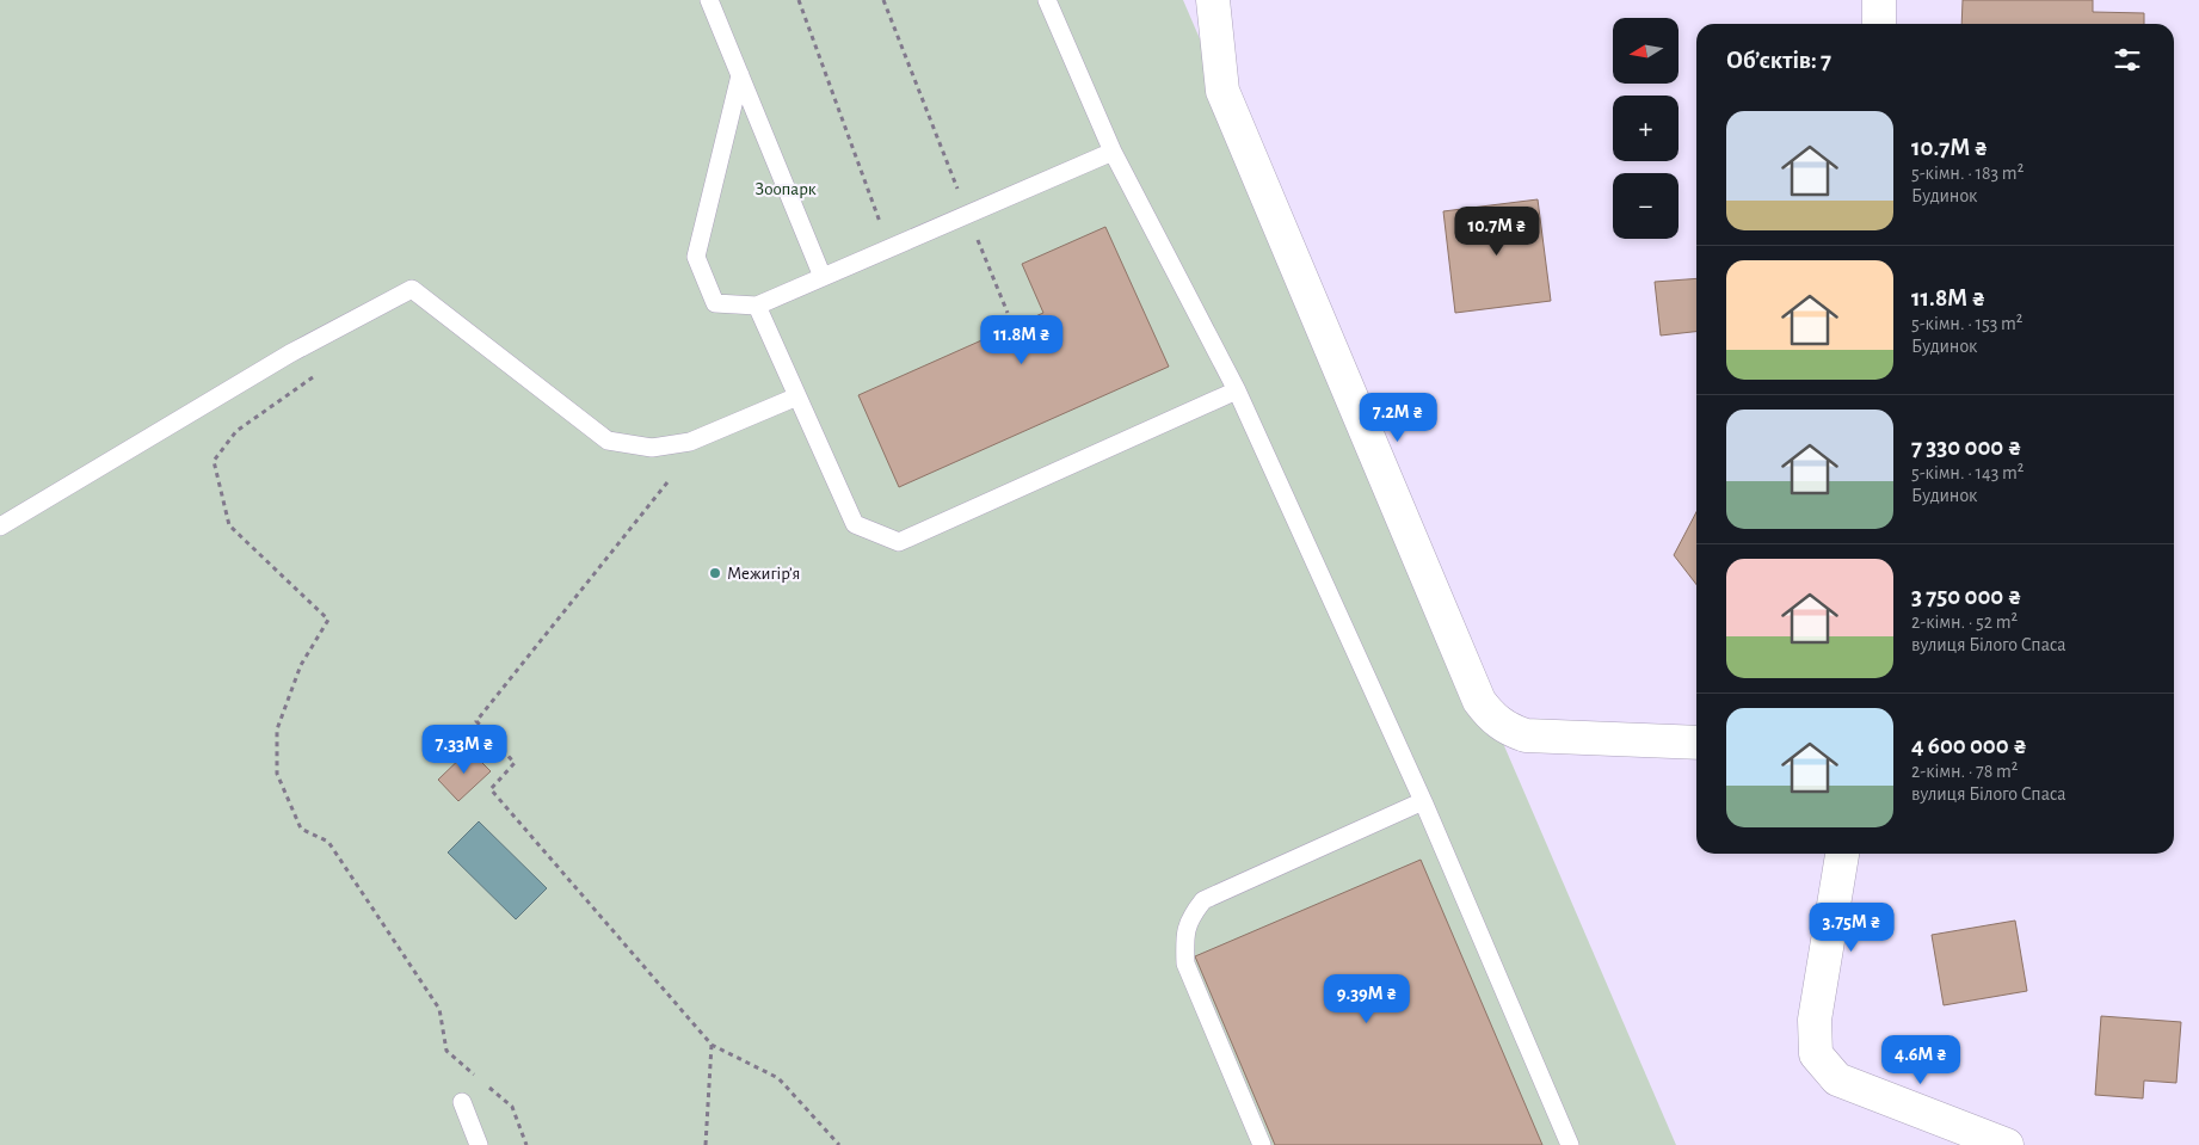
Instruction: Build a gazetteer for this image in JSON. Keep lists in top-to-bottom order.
{
  "parks": ["Зоопарк"],
  "places": ["Межигір’я"],
  "north": "left",
  "page": {
    "map_buttons": ["+", "−"],
    "heading": "Об’єктів: 7",
    "list": [
      {
        "name": "10.7M ₴",
        "note": "5-кімн. · 183 m² · Будинок"
      },
      {
        "name": "11.8M ₴",
        "note": "5-кімн. · 153 m² · Будинок"
      },
      {
        "name": "7 330 000 ₴",
        "note": "5-кімн. · 143 m² · Будинок"
      },
      {
        "name": "3 750 000 ₴",
        "note": "2-кімн. · 52 m² · вулиця Білого Спаса"
      },
      {
        "name": "4 600 000 ₴",
        "note": "2-кімн. · 78 m² · вулиця Білого Спаса"
      }
    ],
    "price": [
      "10.7M ₴",
      "11.8M ₴",
      "7.2M ₴",
      "7.33M ₴",
      "3.75M ₴",
      "9.39M ₴",
      "4.6M ₴"
    ]
  }
}
